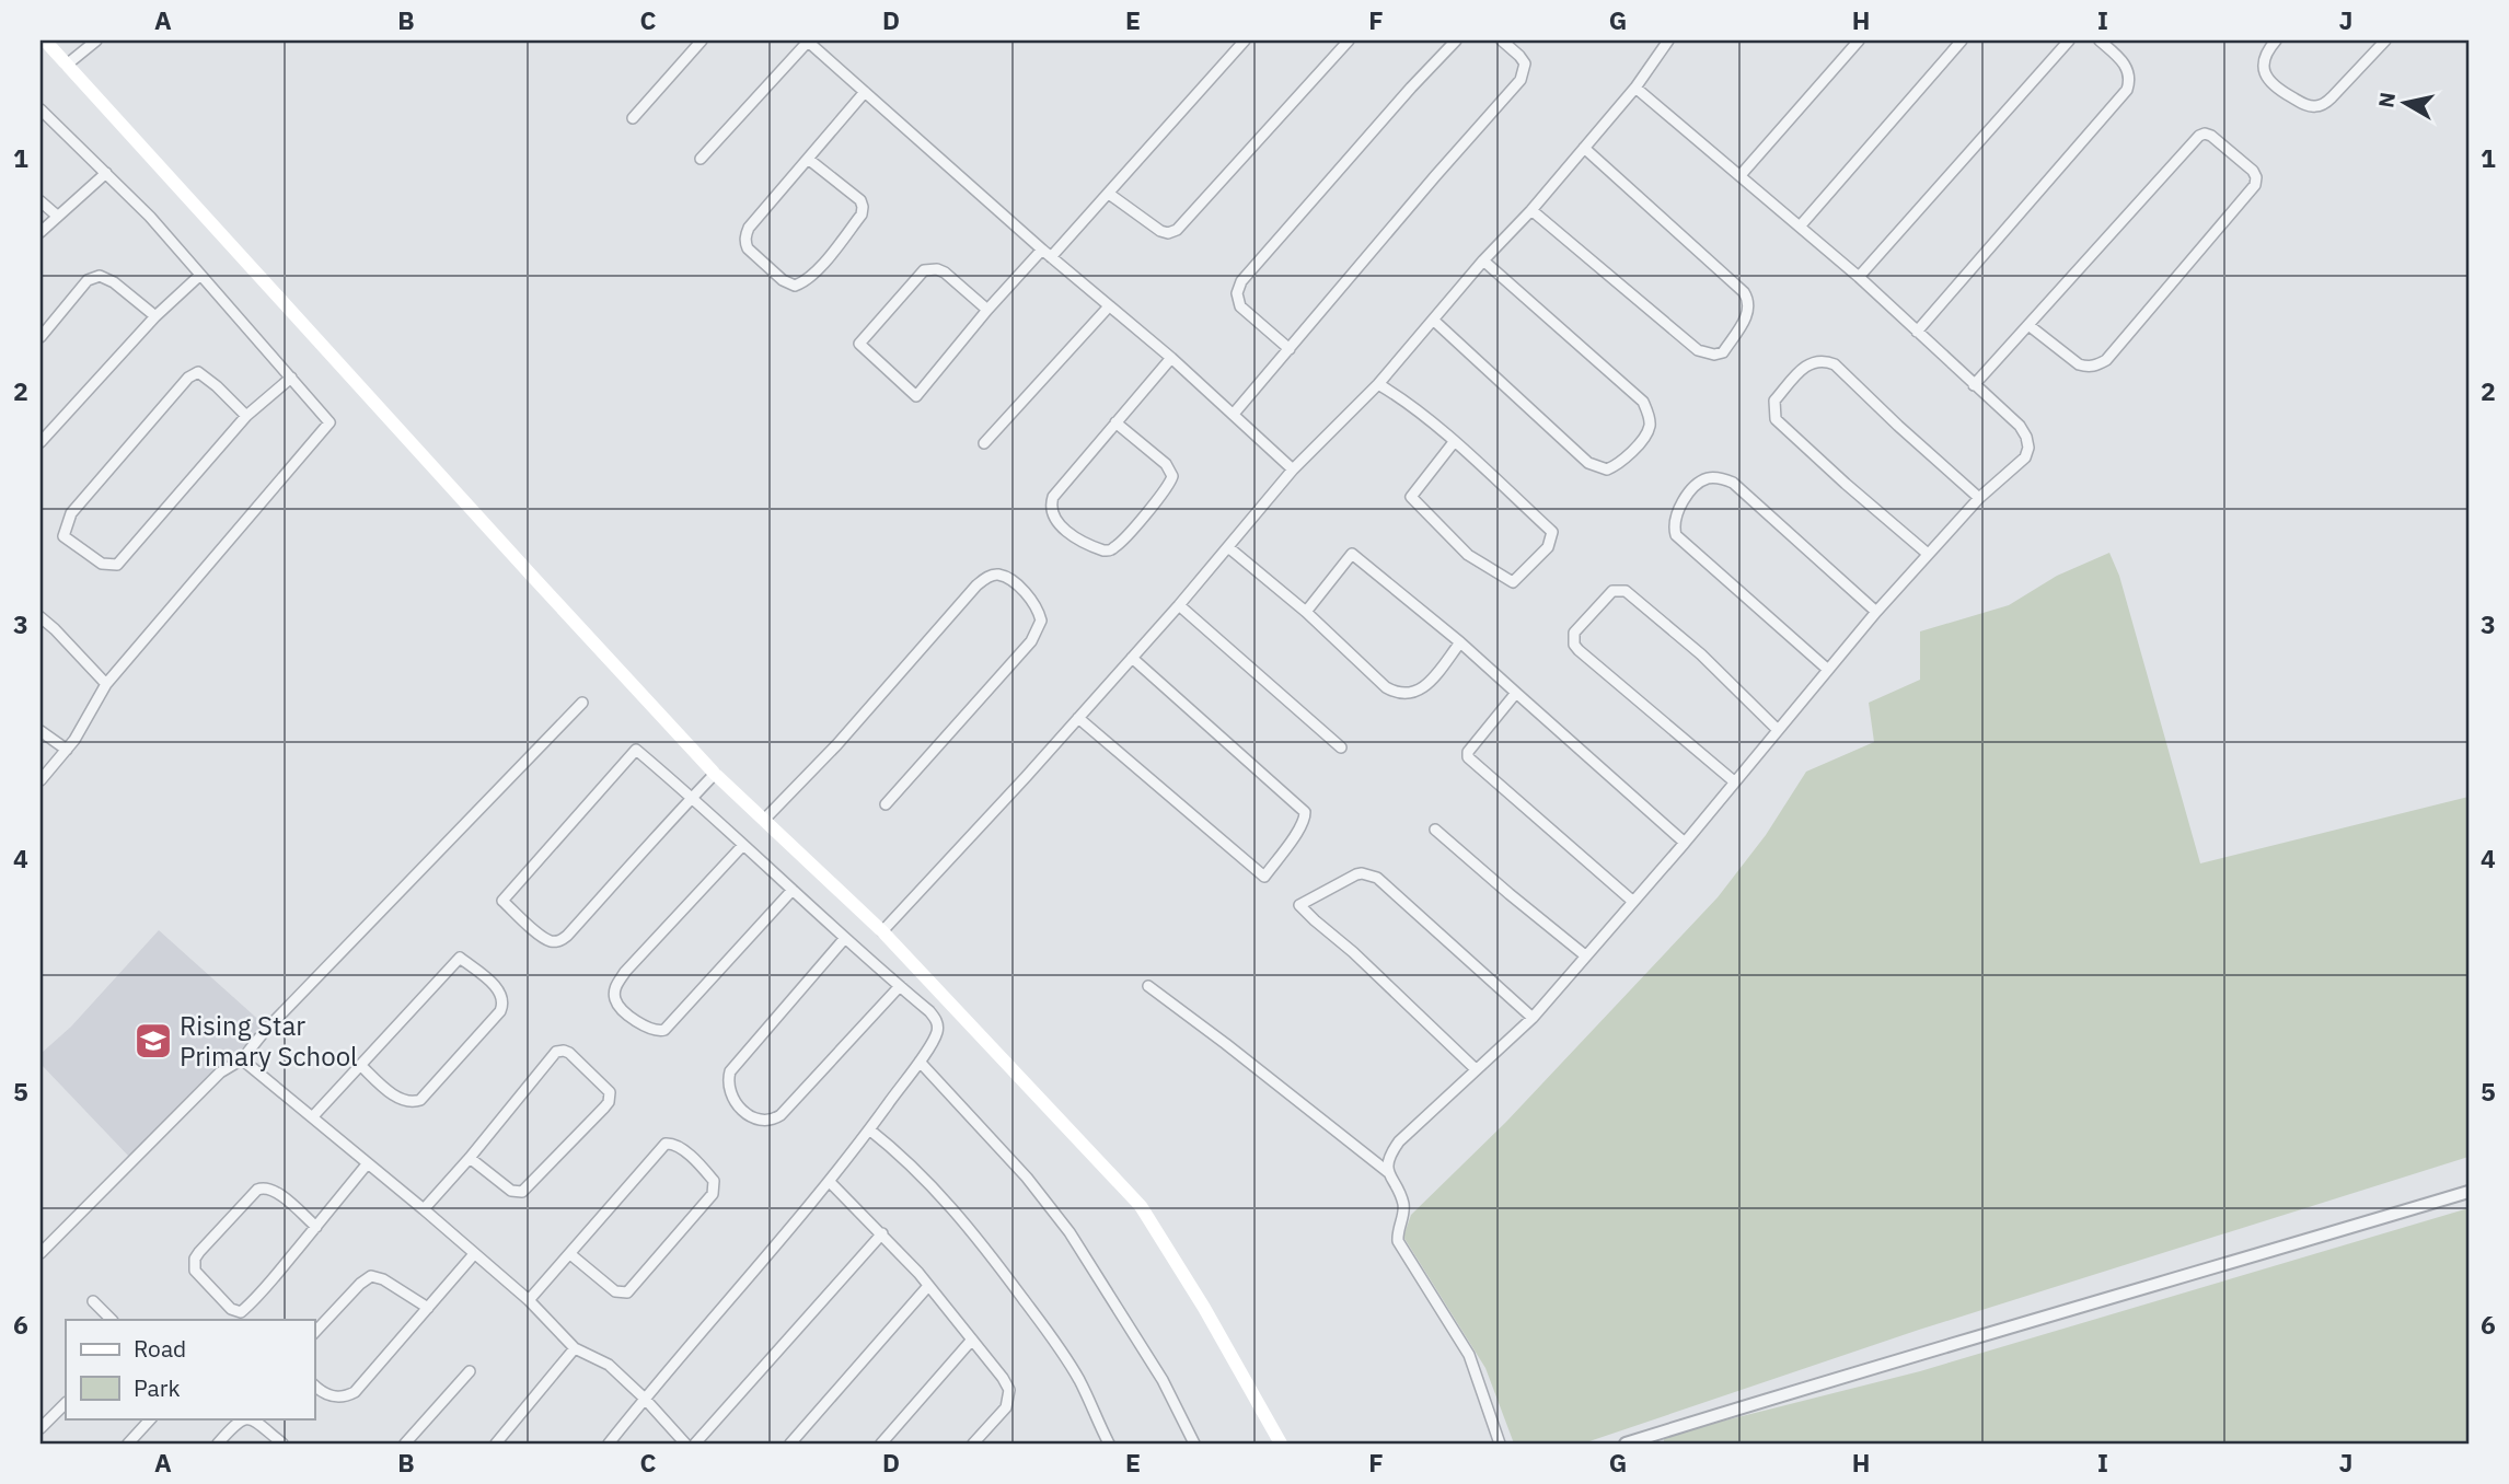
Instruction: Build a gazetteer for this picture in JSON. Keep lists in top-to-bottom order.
{
  "places": {
    "school or university": ["Rising Star Primary School"]
  },
  "legend": ["Road", "Park"],
  "north": "left",
  "grid": {
    "columns": [
      "A",
      "B",
      "C",
      "D",
      "E",
      "F",
      "G",
      "H",
      "I",
      "J"
    ],
    "rows": [
      "1",
      "2",
      "3",
      "4",
      "5",
      "6"
    ]
  }
}
